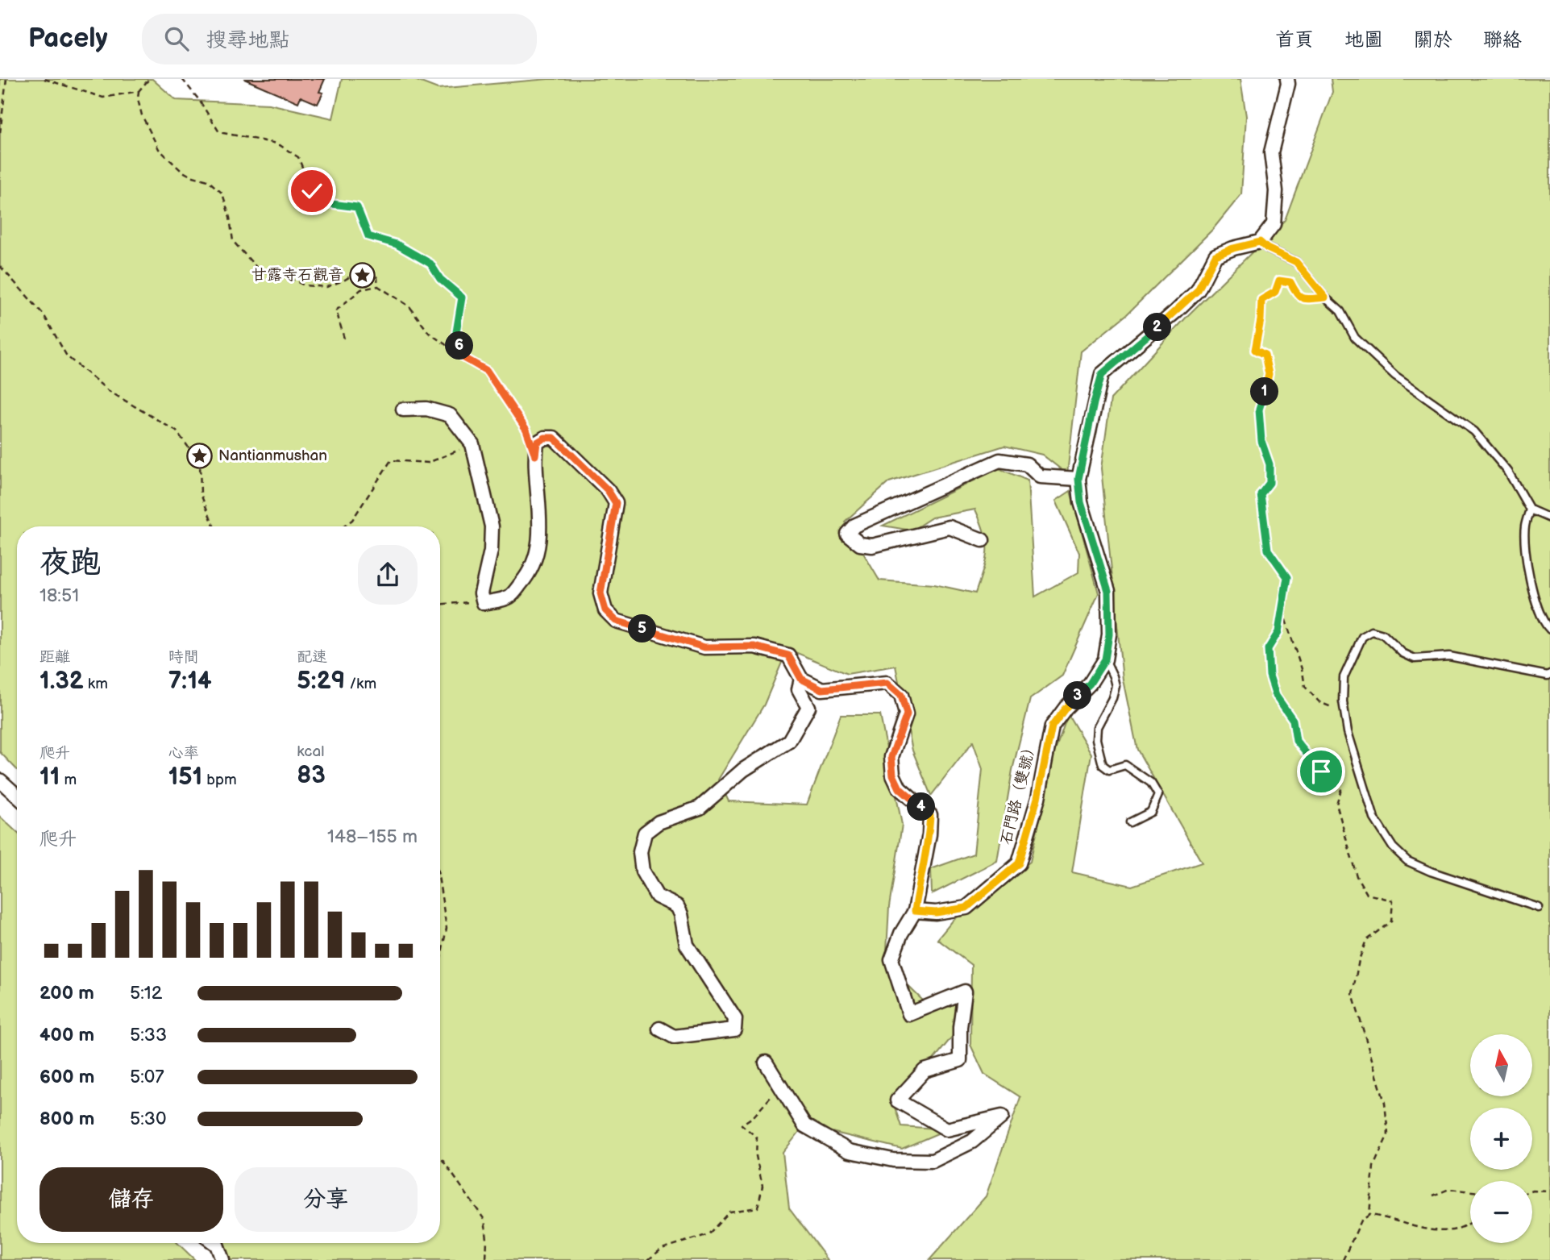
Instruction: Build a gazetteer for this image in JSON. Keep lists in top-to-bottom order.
{
  "streets": {
    "street": ["石門路（雙號）"]
  },
  "places": {
    "place": ["甘露寺石觀音", "Nantianmushan"]
  },
  "north": "top",
  "page": {
    "header": "Pacely",
    "search": "搜尋地點",
    "nav": [
      "首頁",
      "地圖",
      "關於",
      "聯絡"
    ],
    "pins": [
      "2",
      "6",
      "1",
      "5",
      "3",
      "4"
    ],
    "heading": ["夜跑", "18:51"],
    "stats": [
      ["距離", "1.32 km"],
      ["時間", "7:14"],
      ["配速", "5:29 /km"],
      ["爬升", "11 m"],
      ["心率", "151 bpm"],
      ["kcal", "83"]
    ],
    "chart": ["爬升", "148–155 m"],
    "list": [
      {
        "name": "200 m",
        "note": "5:12"
      },
      {
        "name": "400 m",
        "note": "5:33"
      },
      {
        "name": "600 m",
        "note": "5:07"
      },
      {
        "name": "800 m",
        "note": "5:30"
      }
    ],
    "map_buttons": ["+", "−"],
    "buttons": ["儲存", "分享"]
  }
}
